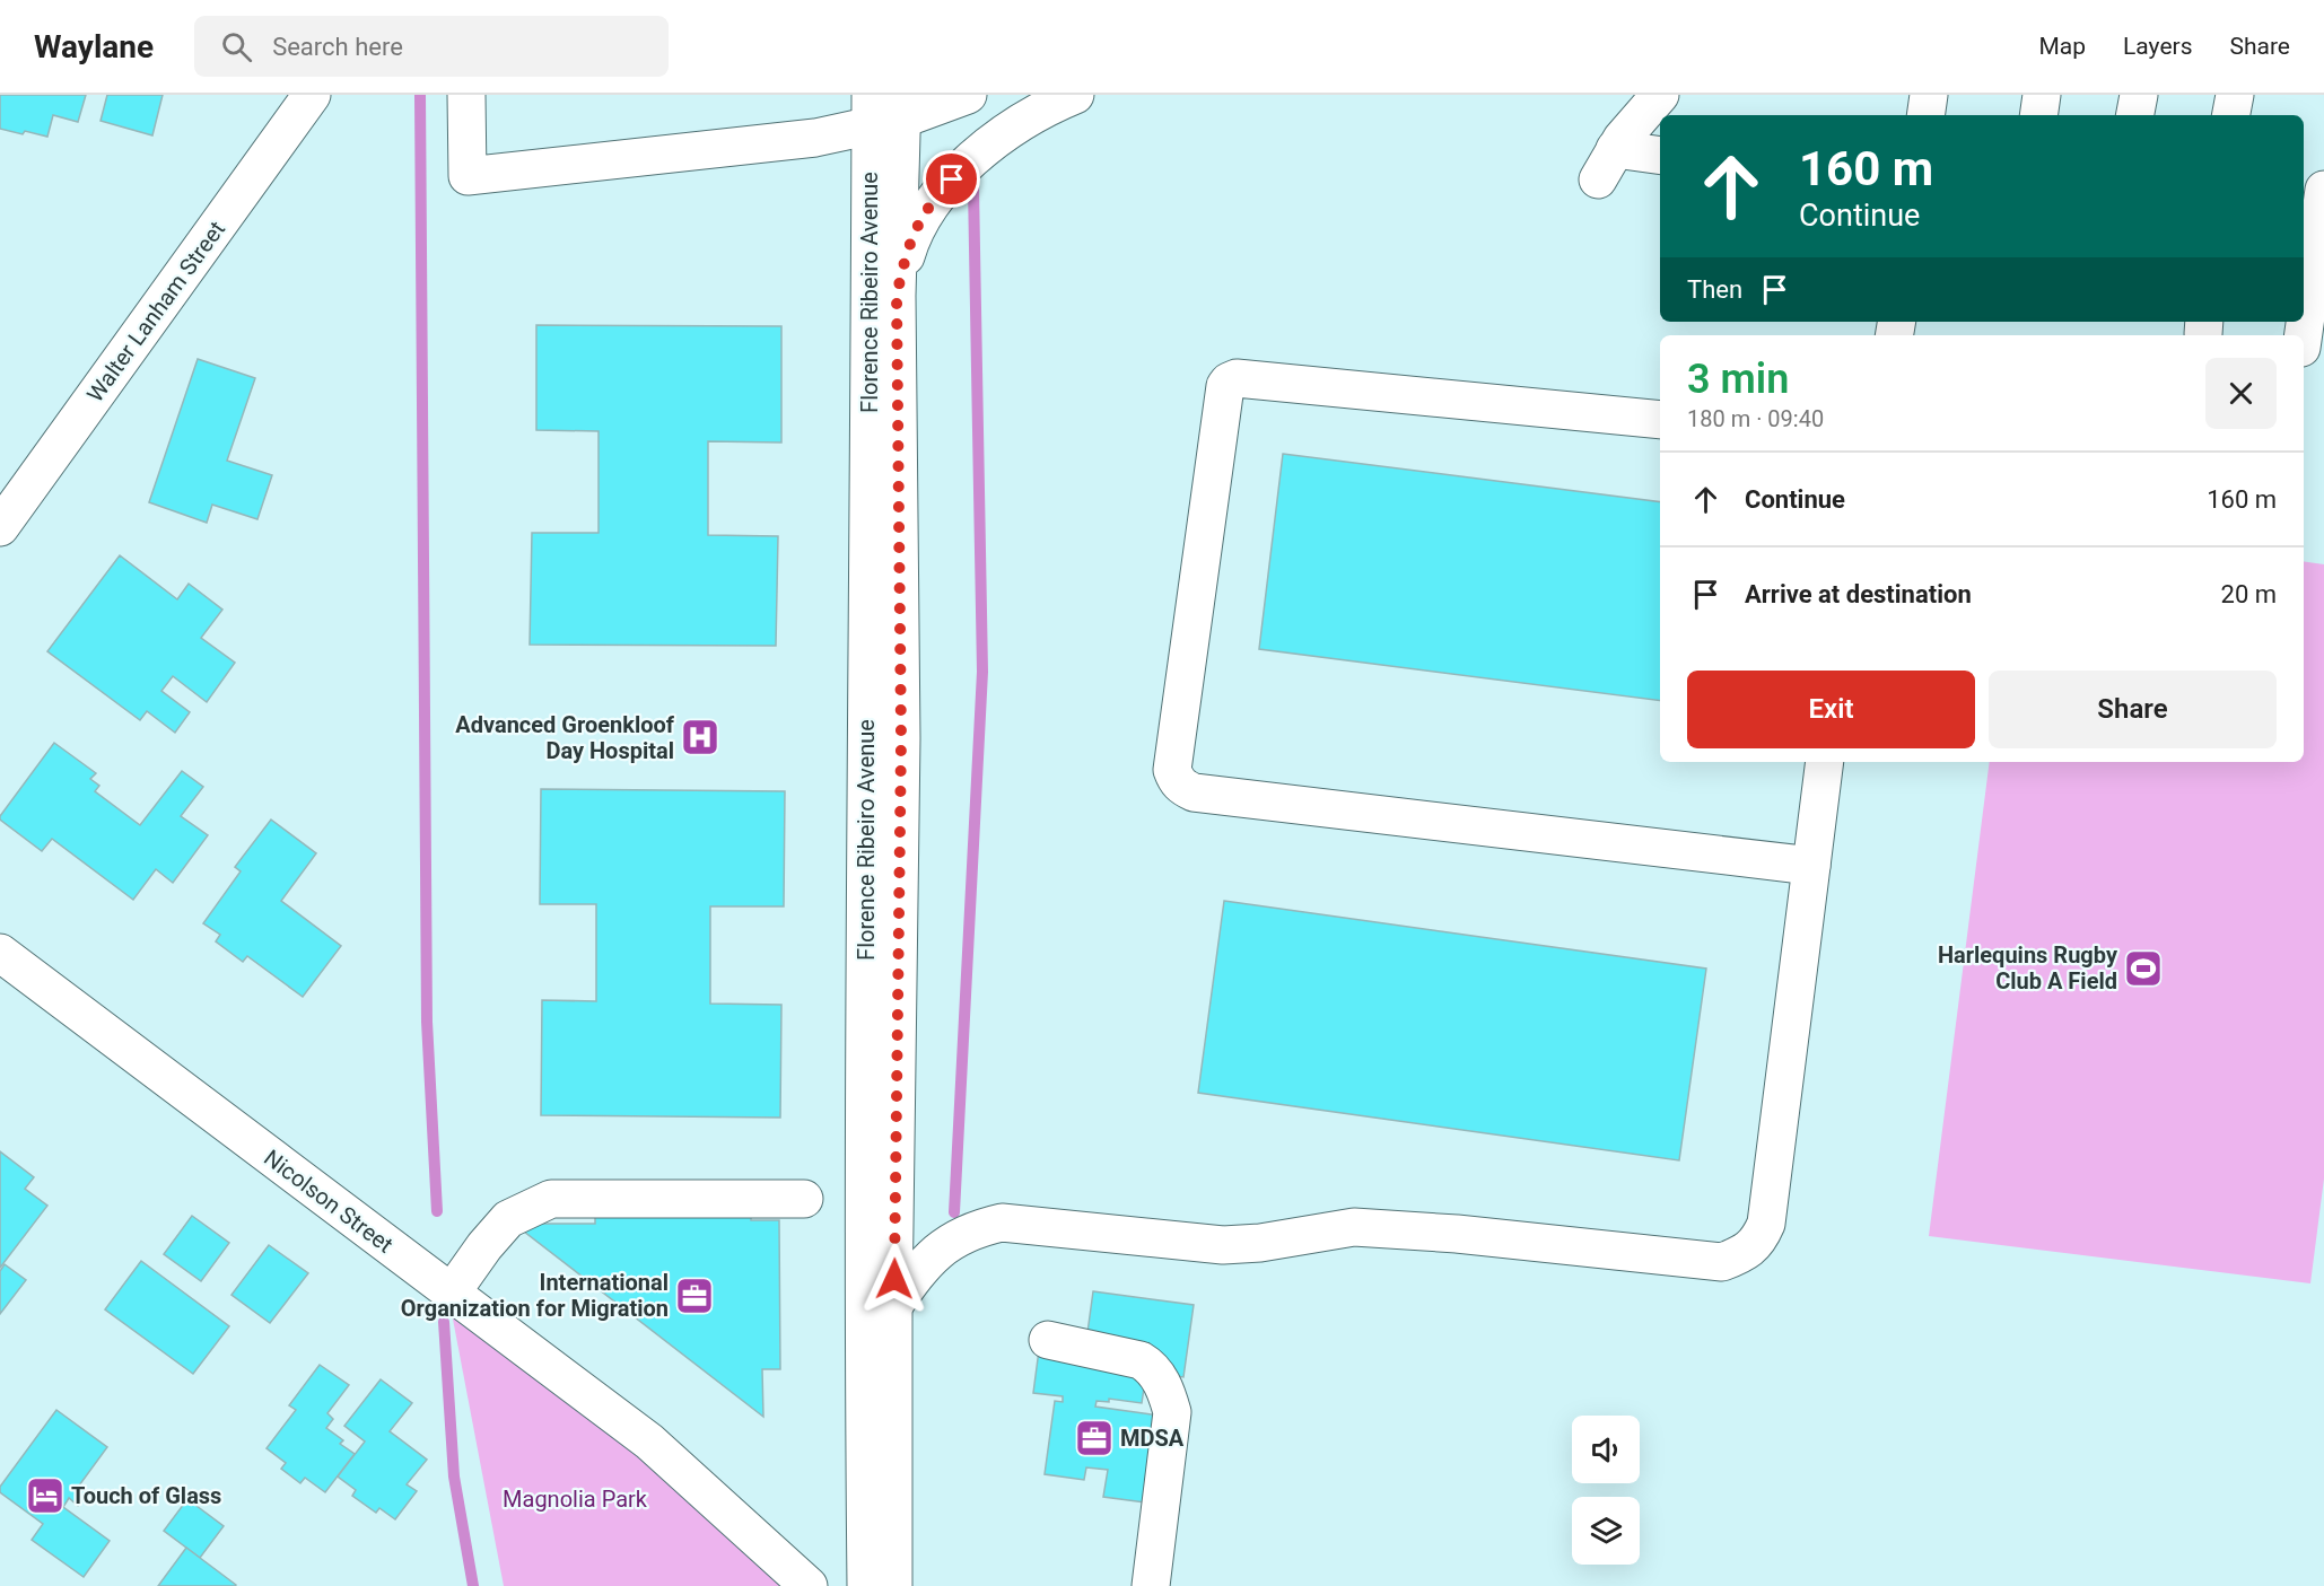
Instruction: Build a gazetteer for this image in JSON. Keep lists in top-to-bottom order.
{
  "streets": {
    "main road": ["Florence Ribeiro Avenue", "Walter Lanham Street", "Nicolson Street"]
  },
  "parks": ["Magnolia Park"],
  "places": {
    "hospital": ["Advanced Groenkloof Day Hospital"],
    "sports": ["Harlequins Rugby Club A Field"],
    "office": ["International Organization for Migration", "MDSA"],
    "hotel": ["Touch of Glass"]
  },
  "page": {
    "header": "Waylane",
    "search": "Search here",
    "nav": ["Map", "Layers", "Share"],
    "turn": ["160 m", "Continue"],
    "then": "Then",
    "heading": ["3 min", "180 m · 09:40"],
    "list": [
      {
        "name": "Continue",
        "value": "160 m"
      },
      {
        "name": "Arrive at destination",
        "value": "20 m"
      }
    ],
    "buttons": ["Exit", "Share"]
  }
}
